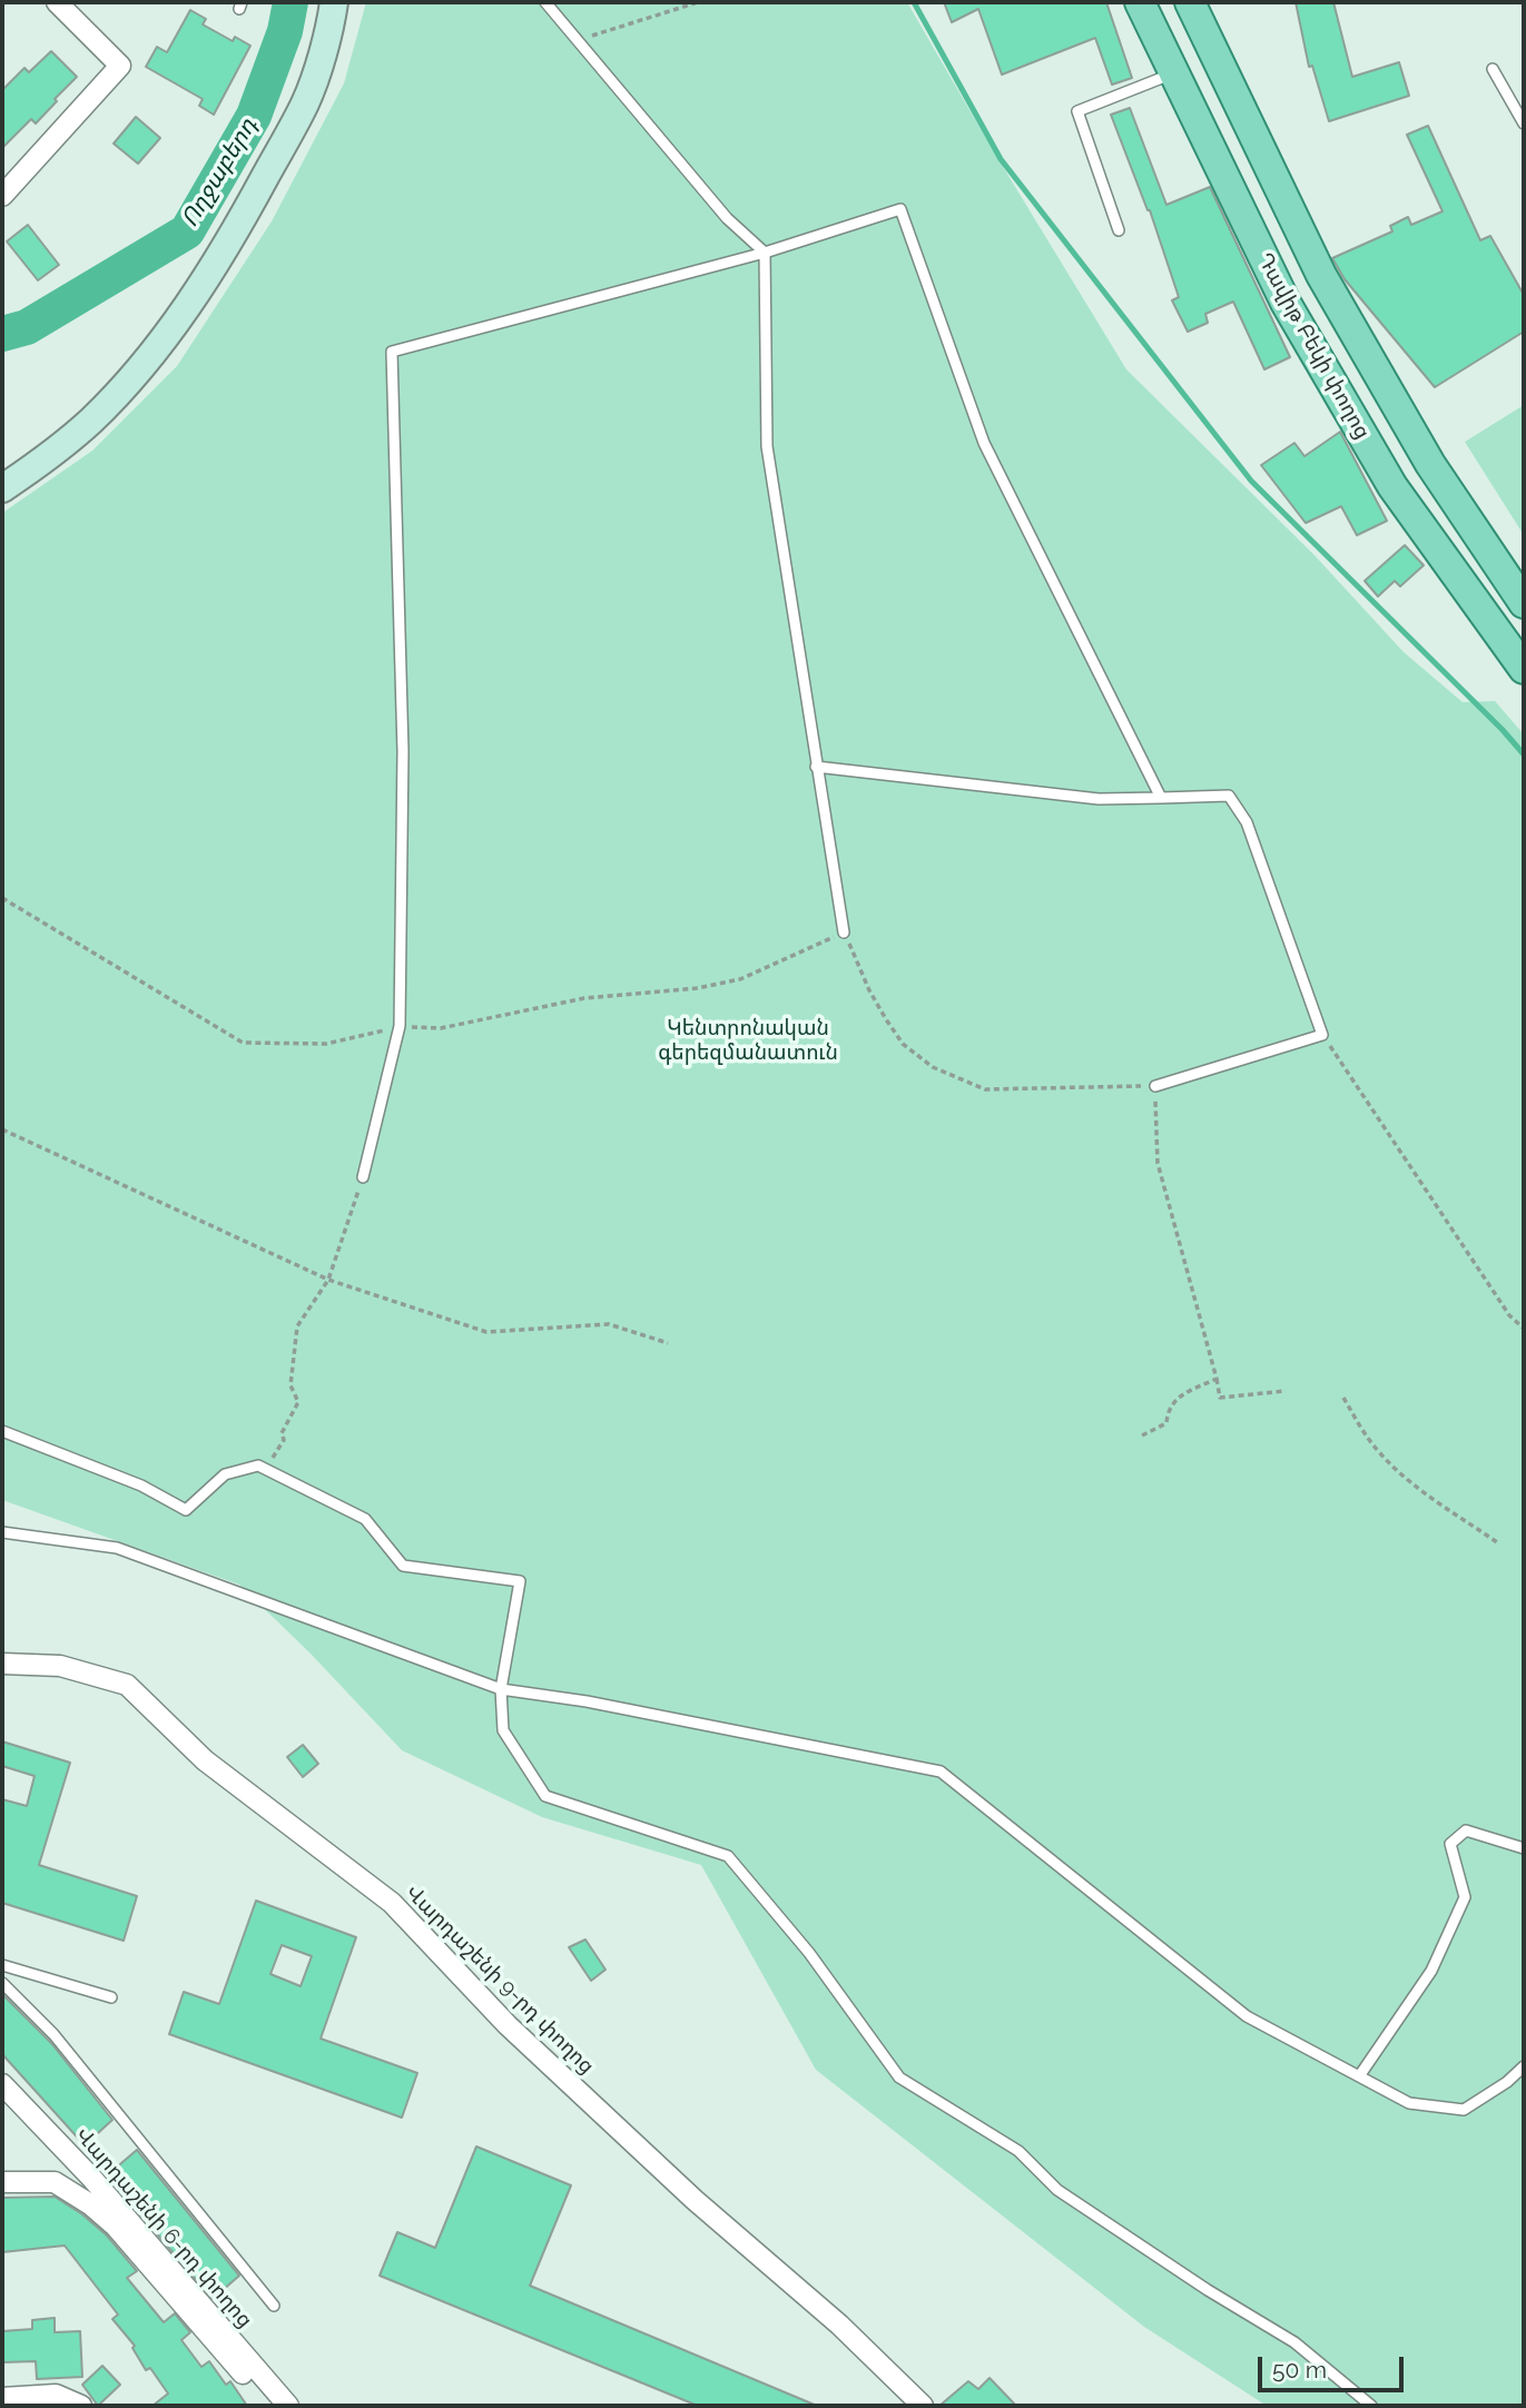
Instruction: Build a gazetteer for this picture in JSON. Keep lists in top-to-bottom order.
{
  "streets": {
    "main road": ["Դավիթ Բեկի փողոց"],
    "street": ["Վարդաշենի 9-րդ փողոց", "Վարդաշենի 6-րդ փողոց"]
  },
  "water": ["Ողջաբերդ"],
  "parks": ["Կենտրոնական գերեզմանատուն"],
  "scale_bar": "50 m"
}
